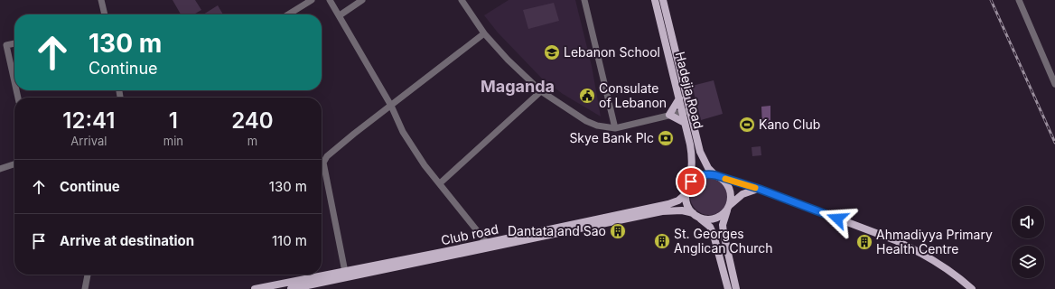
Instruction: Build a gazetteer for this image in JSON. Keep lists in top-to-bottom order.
{
  "streets": {
    "main road": ["Hadejia Road", "Club road"]
  },
  "crossings": [
    ["Hadejia Road", "Club road"]
  ],
  "districts": ["Maganda"],
  "places": {
    "school or university": ["Lebanon School"],
    "public building": ["Consulate of Lebanon"],
    "sports": ["Kano Club"],
    "bank": ["Skye Bank Plc"],
    "building": ["Dantata and Sao", "St. Georges Anglican Church", "Ahmadiyya Primary Health Centre"]
  },
  "page": {
    "turn": ["130 m", "Continue"],
    "eta": [
      "12:41",
      "Arrival",
      "1",
      "min",
      "240",
      "m"
    ],
    "list": [
      {
        "name": "Continue",
        "value": "130 m"
      },
      {
        "name": "Arrive at destination",
        "value": "110 m"
      }
    ]
  }
}
